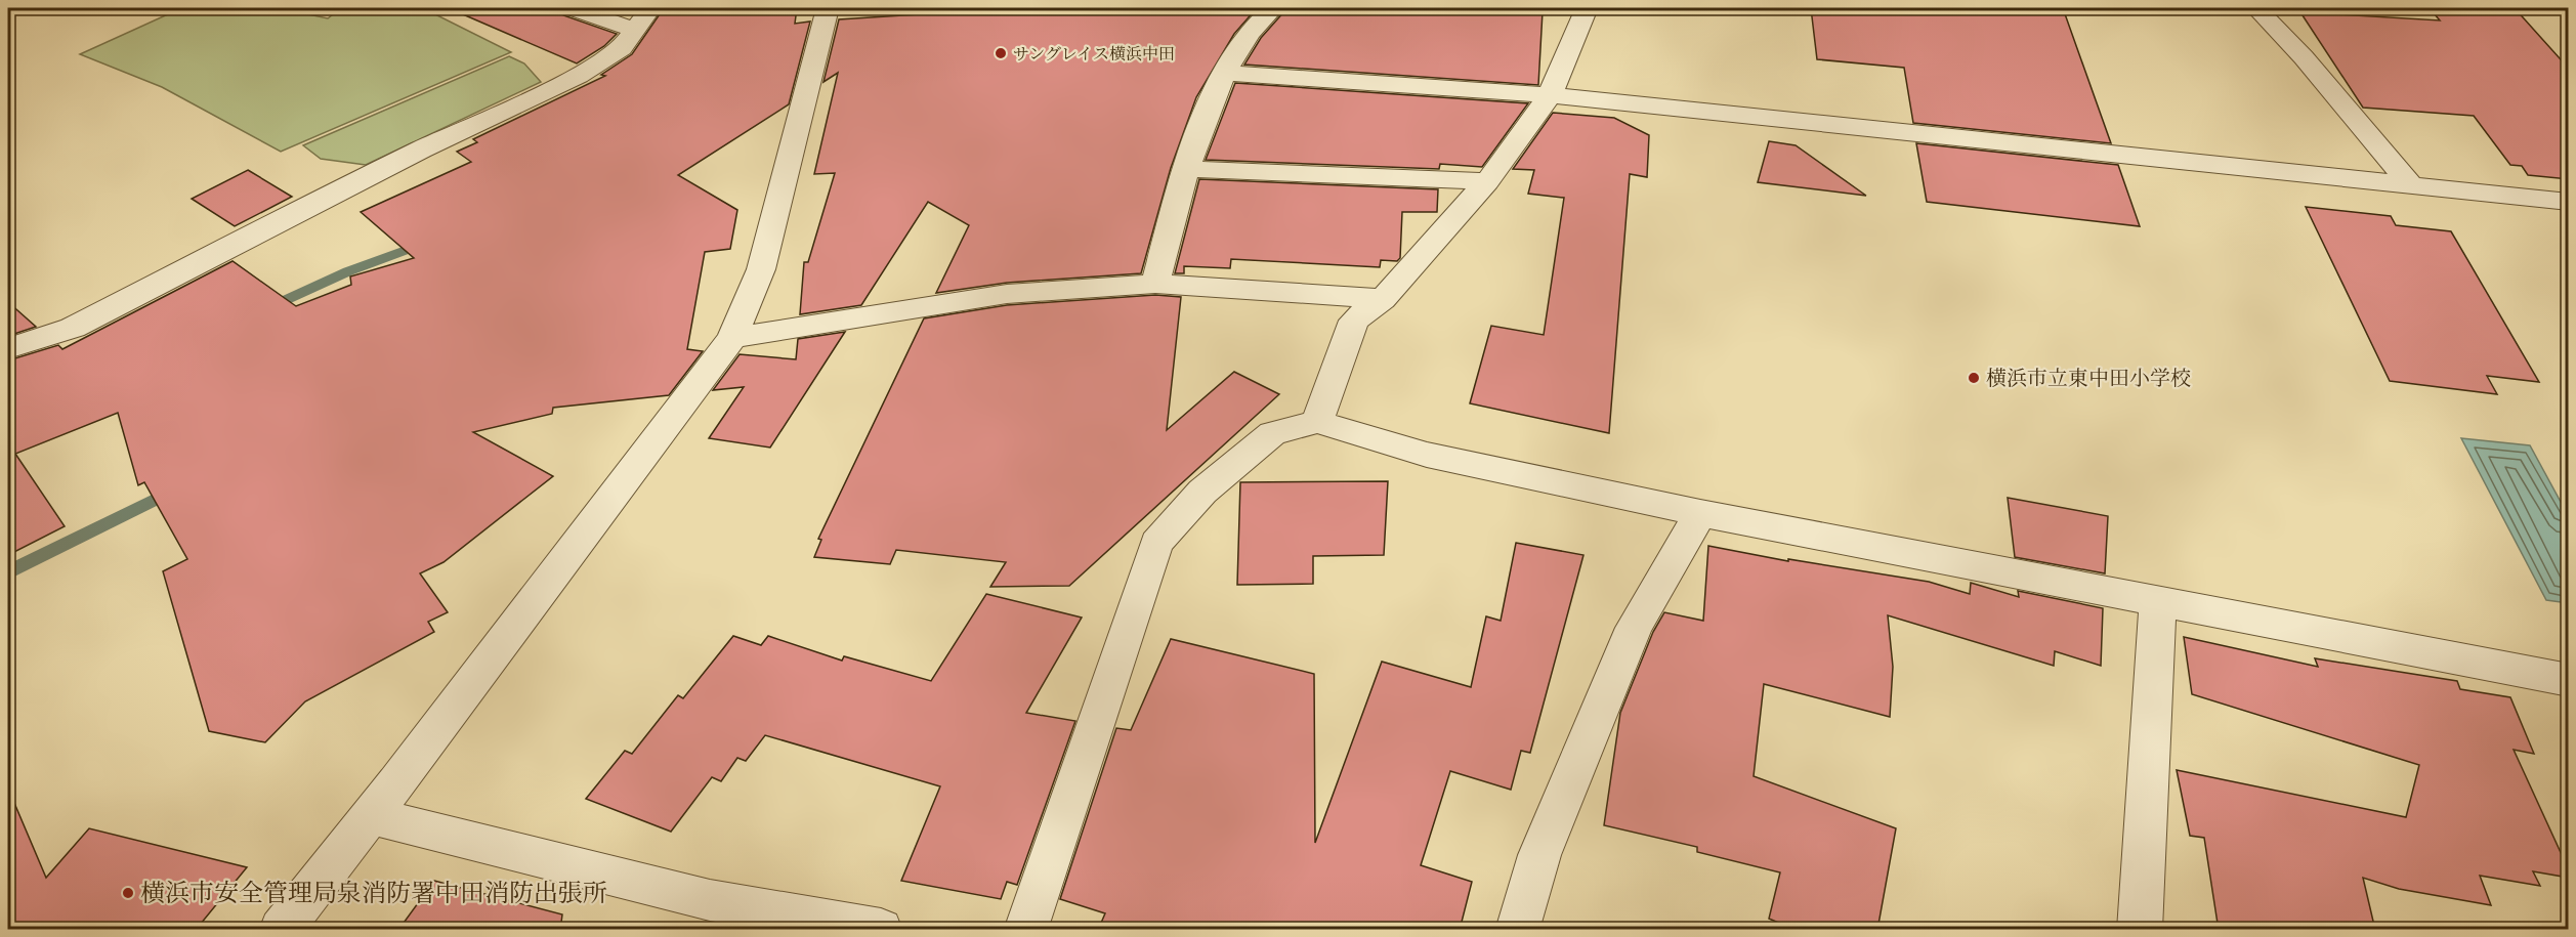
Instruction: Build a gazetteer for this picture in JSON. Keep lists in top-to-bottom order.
{
  "places": ["サングレイス横浜中田", "横浜市立東中田小学校", "横浜市安全管理局泉消防署中田消防出張所"]
}
